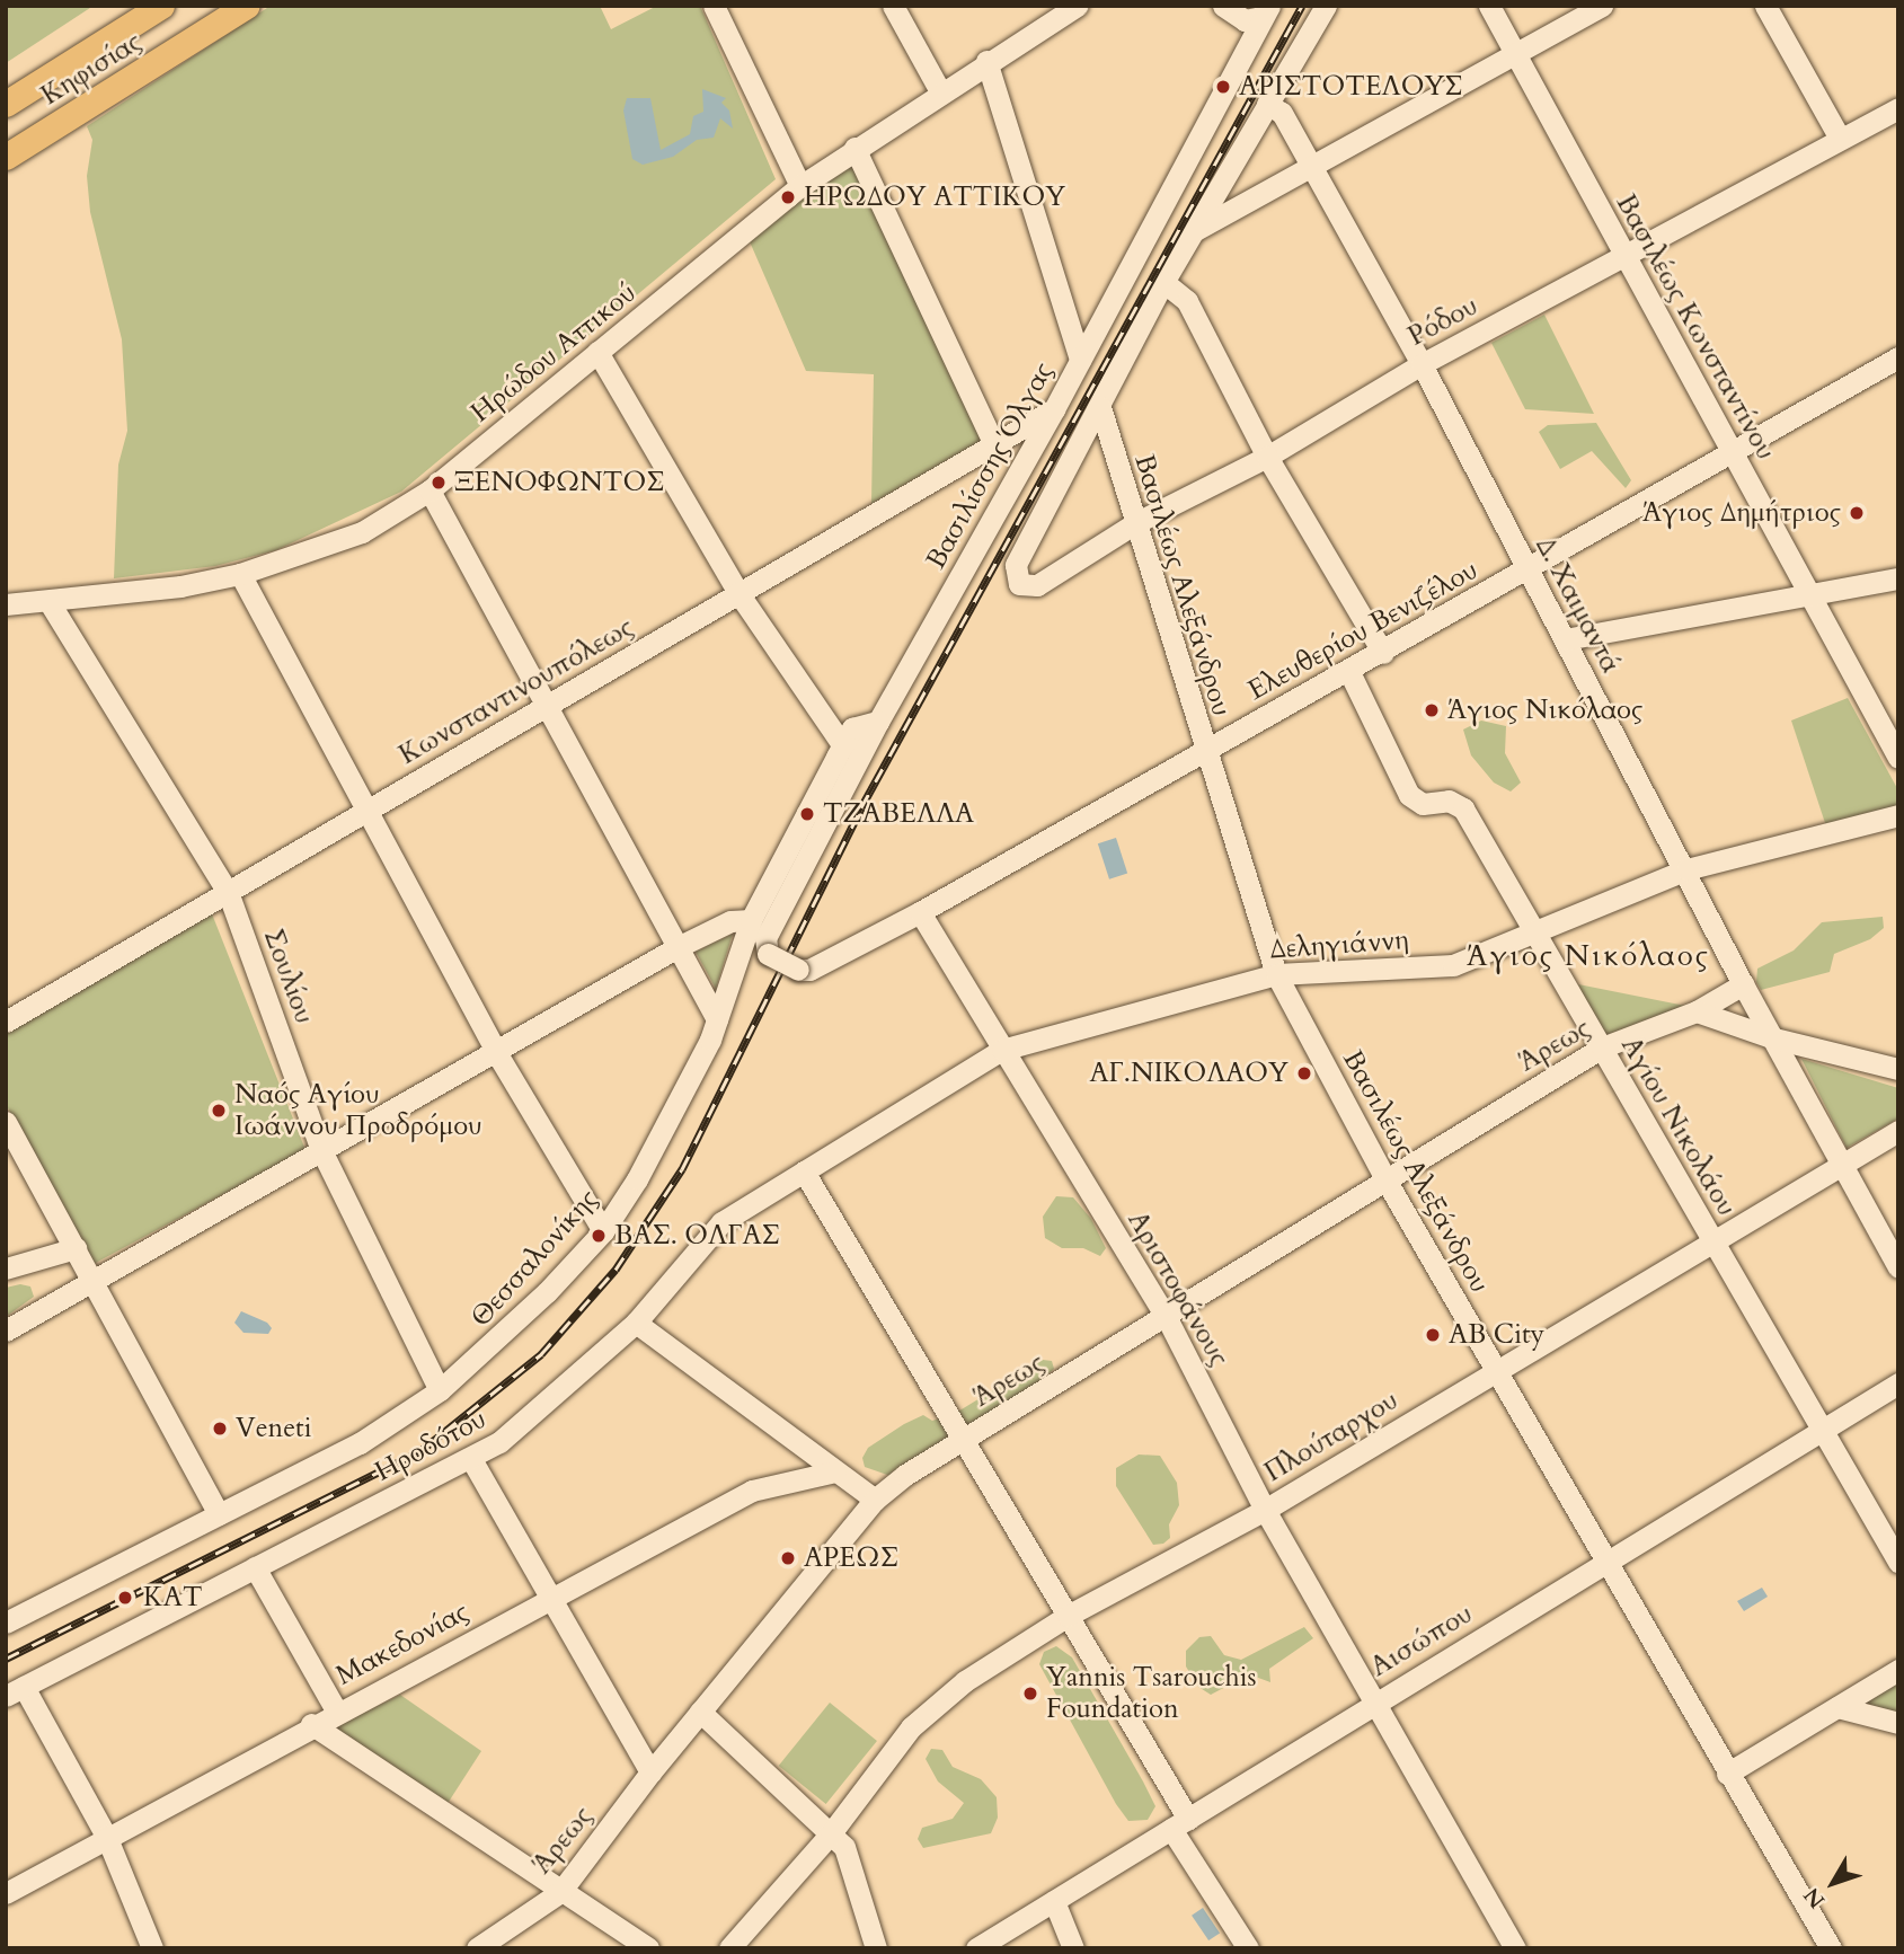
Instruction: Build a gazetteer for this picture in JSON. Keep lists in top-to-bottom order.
{
  "streets": {
    "main road": ["Κηφισίας"],
    "street": [
      "Ρόδου",
      "Βασιλέως Κωνσταντίνου",
      "Ηρώδου Αττικού",
      "Βασιλίσσης Όλγας",
      "Βασιλέως Αλεξάνδρου",
      "Δ. Χαιμαντά",
      "Ελευθερίου Βενιζέλου",
      "Κωνσταντινουπόλεως",
      "Δεληγιάννη",
      "Σουλίου",
      "Άρεως",
      "Αγίου Νικολάου",
      "Θεσσαλονίκης",
      "Αριστοφάνους",
      "Πλούταρχου",
      "Ηροδότου",
      "Αισώπου",
      "Μακεδονίας"
    ]
  },
  "crossings": [
    ["Ρόδου", "Βασιλέως Κωνσταντίνου"],
    ["Ρόδου", "Βασιλέως Αλεξάνδρου"],
    ["Ρόδου", "Δ. Χαιμαντά"],
    ["Βασιλέως Κωνσταντίνου", "Ελευθερίου Βενιζέλου"],
    ["Ηρώδου Αττικού", "Σουλίου"],
    ["Βασιλίσσης Όλγας", "Ελευθερίου Βενιζέλου"],
    ["Βασιλίσσης Όλγας", "Κωνσταντινουπόλεως"],
    ["Βασιλίσσης Όλγας", "Θεσσαλονίκης"],
    ["Βασιλέως Αλεξάνδρου", "Ελευθερίου Βενιζέλου"],
    ["Βασιλέως Αλεξάνδρου", "Δεληγιάννη"],
    ["Βασιλέως Αλεξάνδρου", "Άρεως"],
    ["Βασιλέως Αλεξάνδρου", "Πλούταρχου"],
    ["Βασιλέως Αλεξάνδρου", "Αισώπου"],
    ["Δ. Χαιμαντά", "Ελευθερίου Βενιζέλου"],
    ["Δ. Χαιμαντά", "Δεληγιάννη"],
    ["Δ. Χαιμαντά", "Άρεως"],
    ["Δ. Χαιμαντά", "Πλούταρχου"],
    ["Ελευθερίου Βενιζέλου", "Αγίου Νικολάου"],
    ["Ελευθερίου Βενιζέλου", "Αριστοφάνους"],
    ["Κωνσταντινουπόλεως", "Σουλίου"],
    ["Δεληγιάννη", "Αγίου Νικολάου"],
    ["Δεληγιάννη", "Αριστοφάνους"],
    ["Δεληγιάννη", "Ηροδότου"],
    ["Σουλίου", "Θεσσαλονίκης"],
    ["Άρεως", "Αγίου Νικολάου"],
    ["Άρεως", "Αριστοφάνους"],
    ["Αγίου Νικολάου", "Πλούταρχου"],
    ["Αγίου Νικολάου", "Αισώπου"],
    ["Αριστοφάνους", "Πλούταρχου"],
    ["Αριστοφάνους", "Αισώπου"]
  ],
  "districts": ["Άγιος Νικόλαος"],
  "places": [
    "ΑΡΙΣΤΟΤΕΛΟΥΣ",
    "ΗΡΩΔΟΥ ΑΤΤΙΚΟΥ",
    "ΞΕΝΟΦΩΝΤΟΣ",
    "Άγιος Δημήτριος",
    "Άγιος Νικόλαος",
    "ΤΖΑΒΕΛΛΑ",
    "ΑΓ.ΝΙΚΟΛΑΟΥ",
    "Ναός Αγίου Ιωάννου Προδρόμου",
    "ΒΑΣ. ΟΛΓΑΣ",
    "AB City",
    "Veneti",
    "ΑΡΕΩΣ",
    "KAT",
    "Yannis Tsarouchis Foundation"
  ],
  "north": "bottom left"
}
